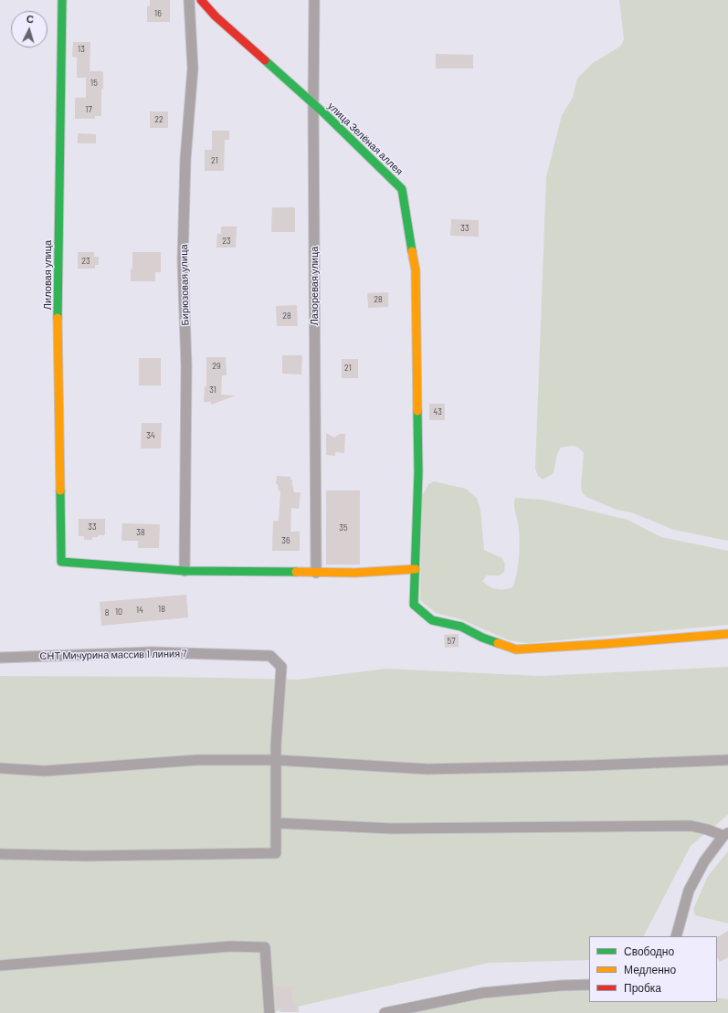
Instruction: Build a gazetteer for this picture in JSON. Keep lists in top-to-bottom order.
{
  "streets": {
    "street": [
      "улица Зелёная аллея",
      "Лиловая улица",
      "Бирюзовая улица",
      "Лазоревая улица",
      "СНТ Мичурина массив 1 линия 7"
    ]
  },
  "crossings": [
    ["улица Зелёная аллея", "Лазоревая улица"],
    ["Лиловая улица", "Бирюзовая улица"]
  ],
  "house_numbers": [
    "16",
    "13",
    "15",
    "17",
    "22",
    "21",
    "33",
    "23",
    "23",
    "28",
    "28",
    "29",
    "21",
    "31",
    "43",
    "34",
    "33",
    "35",
    "38",
    "36",
    "18",
    "14",
    "10",
    "8",
    "57"
  ],
  "legend": ["Свободно", "Медленно", "Пробка"],
  "north": "top"
}
